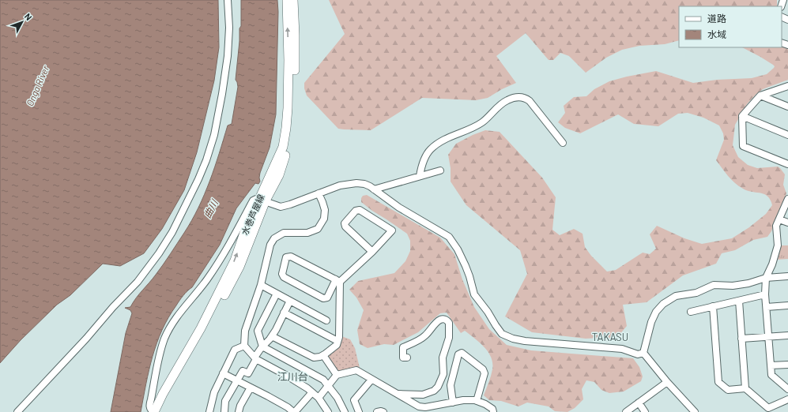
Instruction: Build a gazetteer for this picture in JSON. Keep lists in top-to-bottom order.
{
  "streets": {
    "main road": ["水巻芦屋線"]
  },
  "districts": ["TAKASU", "江川台"],
  "water": ["Onga River", "曲川"],
  "legend": ["道路", "水域"],
  "north": "top right"
}
